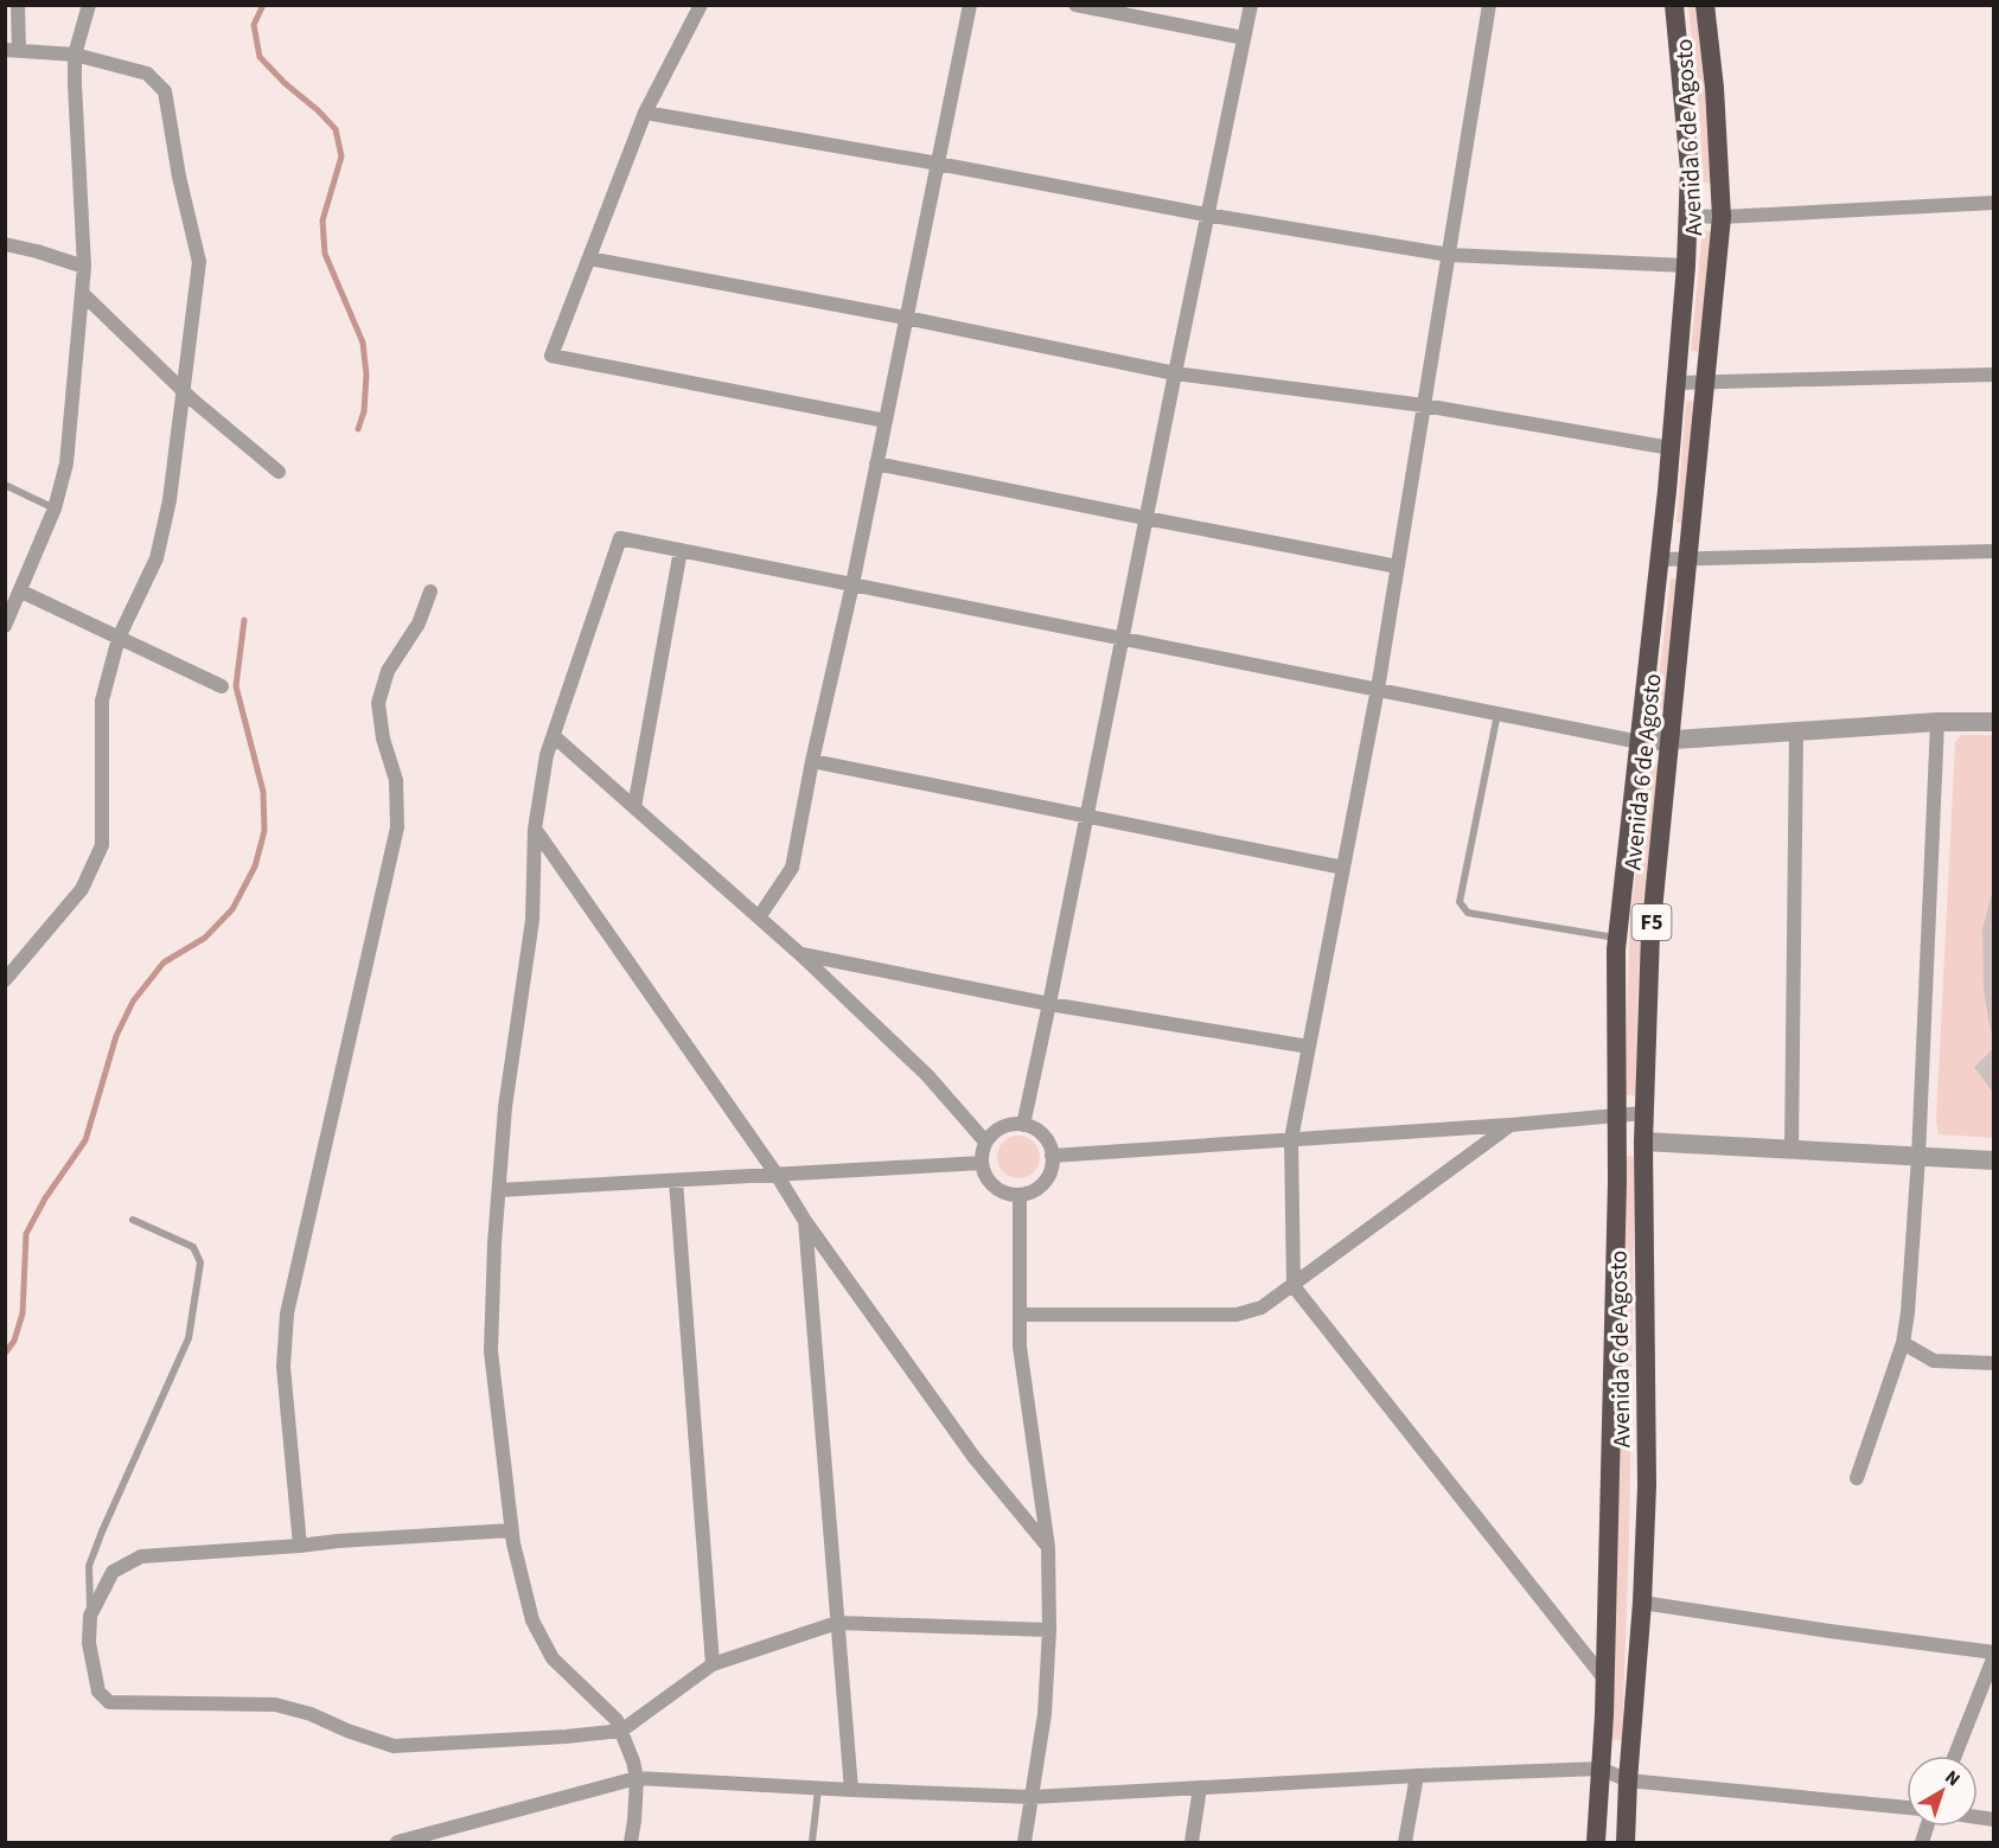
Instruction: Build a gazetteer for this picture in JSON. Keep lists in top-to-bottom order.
{
  "streets": {
    "highway": ["Avenida 6 de Agosto", "F5"]
  },
  "north": "top right"
}
